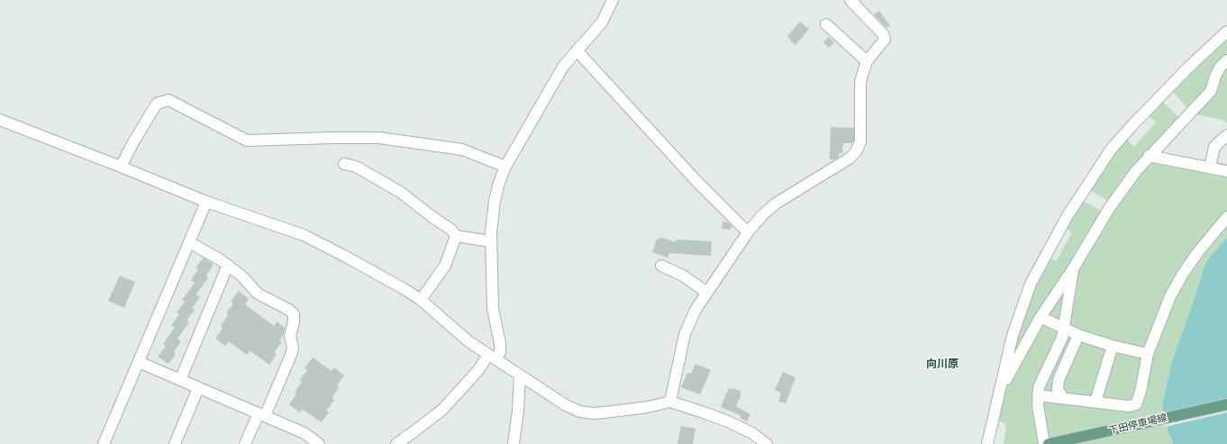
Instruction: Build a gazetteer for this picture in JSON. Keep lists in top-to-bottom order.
{
  "streets": {
    "main road": ["下田停車場線"]
  },
  "districts": ["向川原"]
}
